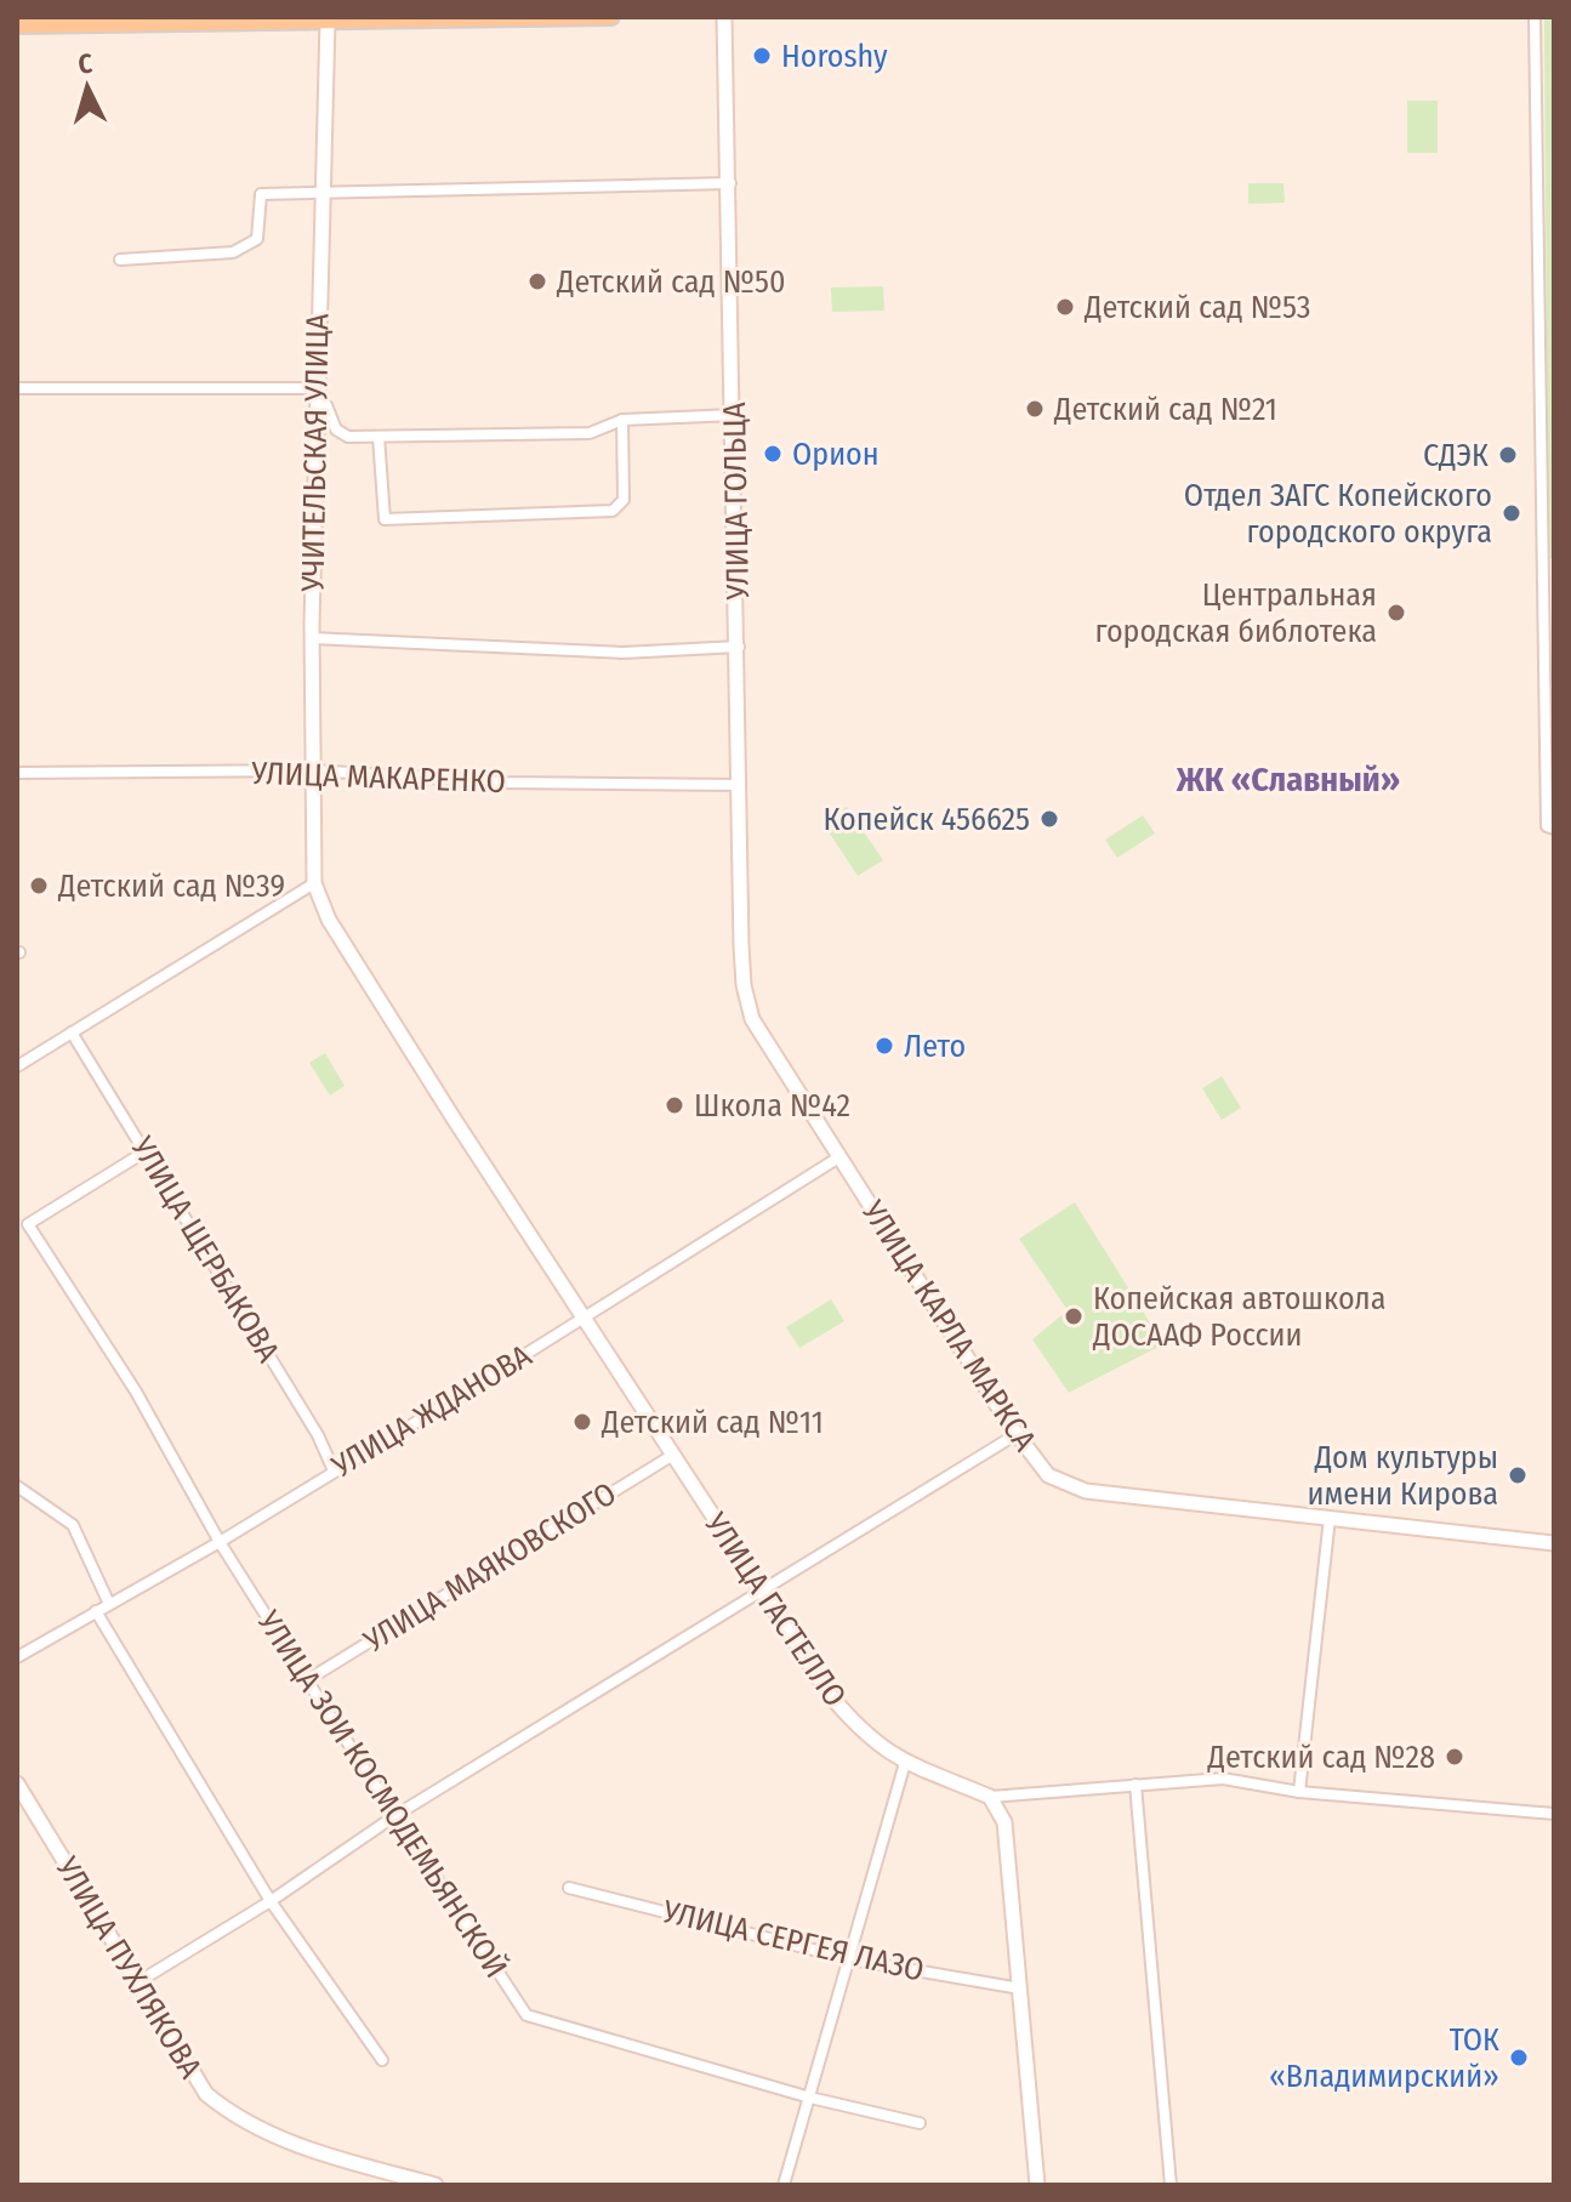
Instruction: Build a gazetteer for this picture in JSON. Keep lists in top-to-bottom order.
{
  "streets": {
    "street": [
      "УЧИТЕЛЬСКАЯ УЛИЦА",
      "УЛИЦА ГОЛЬЦА",
      "УЛИЦА МАКАРЕНКО",
      "УЛИЦА ЩЕРБАКОВА",
      "УЛИЦА КАРЛА МАРКСА",
      "УЛИЦА ЖДАНОВА",
      "УЛИЦА МАЯКОВСКОГО",
      "УЛИЦА ГАСТЕЛЛО",
      "УЛИЦА ЗОИ КОСМОДЕМЬЯНСКОЙ",
      "УЛИЦА СЕРГЕЯ ЛАЗО",
      "УЛИЦА ПУХЛЯКОВА"
    ]
  },
  "crossings": [
    ["УЧИТЕЛЬСКАЯ УЛИЦА", "УЛИЦА МАКАРЕНКО"],
    ["УЧИТЕЛЬСКАЯ УЛИЦА", "УЛИЦА ГАСТЕЛЛО"],
    ["УЛИЦА ГОЛЬЦА", "УЛИЦА МАКАРЕНКО"],
    ["УЛИЦА ГОЛЬЦА", "УЛИЦА КАРЛА МАРКСА"],
    ["УЛИЦА ЩЕРБАКОВА", "УЛИЦА ЖДАНОВА"],
    ["УЛИЦА ЩЕРБАКОВА", "УЛИЦА ЗОИ КОСМОДЕМЬЯНСКОЙ"],
    ["УЛИЦА КАРЛА МАРКСА", "УЛИЦА ЖДАНОВА"],
    ["УЛИЦА ЖДАНОВА", "УЛИЦА ГАСТЕЛЛО"],
    ["УЛИЦА ЖДАНОВА", "УЛИЦА ЗОИ КОСМОДЕМЬЯНСКОЙ"],
    ["УЛИЦА МАЯКОВСКОГО", "УЛИЦА ГАСТЕЛЛО"],
    ["УЛИЦА МАЯКОВСКОГО", "УЛИЦА ЗОИ КОСМОДЕМЬЯНСКОЙ"]
  ],
  "districts": ["ЖК «Славный»"],
  "places": [
    "Horoshy",
    "Детский сад №50",
    "Детский сад №53",
    "Детский сад №21",
    "Орион",
    "СДЭК",
    "Отдел ЗАГС Копейского городского округа",
    "Центральная городская библотека",
    "Копейск 456625",
    "Детский сад №39",
    "Лето",
    "Школа №42",
    "Копейская автошкола ДОСААФ России",
    "Детский сад №11",
    "Дом культуры имени Кирова",
    "Детский сад №28",
    "ТОК «Владимирский»"
  ],
  "north": "top"
}
